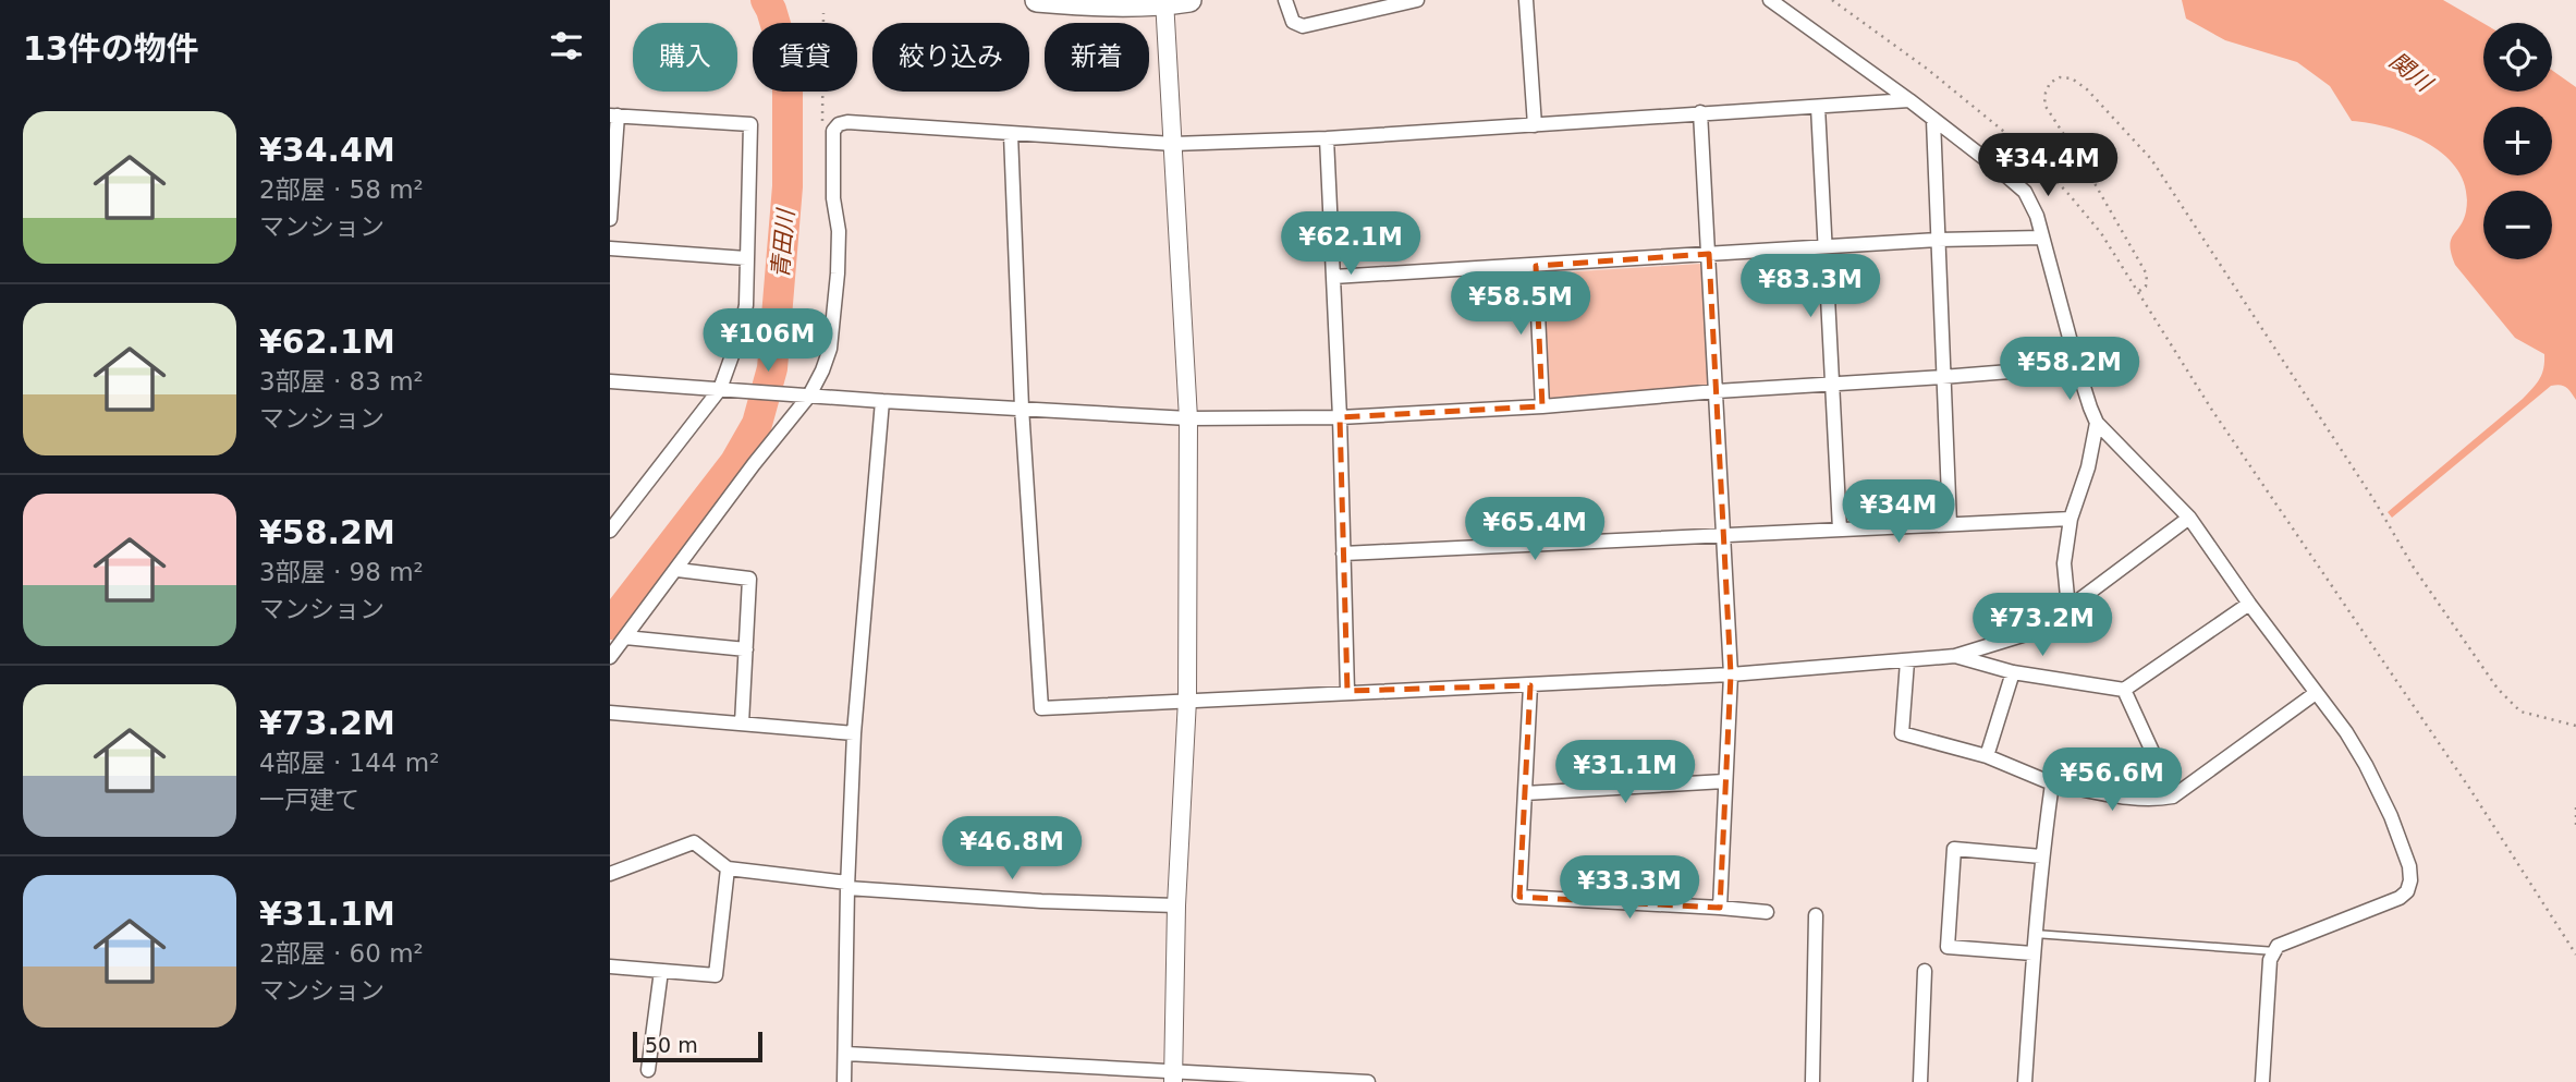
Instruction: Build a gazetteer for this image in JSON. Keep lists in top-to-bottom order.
{
  "water": ["関川", "青田川"],
  "scale_bar": "50 m",
  "page": {
    "heading": "13件の物件",
    "map_buttons": ["+", "−"],
    "chip": [
      "購入",
      "賃貸",
      "絞り込み",
      "新着"
    ],
    "list": [
      {
        "name": "¥34.4M",
        "note": "2部屋 · 58 m² · マンション"
      },
      {
        "name": "¥62.1M",
        "note": "3部屋 · 83 m² · マンション"
      },
      {
        "name": "¥58.2M",
        "note": "3部屋 · 98 m² · マンション"
      },
      {
        "name": "¥73.2M",
        "note": "4部屋 · 144 m² · 一戸建て"
      },
      {
        "name": "¥31.1M",
        "note": "2部屋 · 60 m² · マンション"
      }
    ],
    "price": [
      "¥34.4M",
      "¥62.1M",
      "¥83.3M",
      "¥58.5M",
      "¥106M",
      "¥58.2M",
      "¥34M",
      "¥65.4M",
      "¥73.2M",
      "¥31.1M",
      "¥56.6M",
      "¥46.8M",
      "¥33.3M"
    ],
    "scale": "50 m"
  }
}
